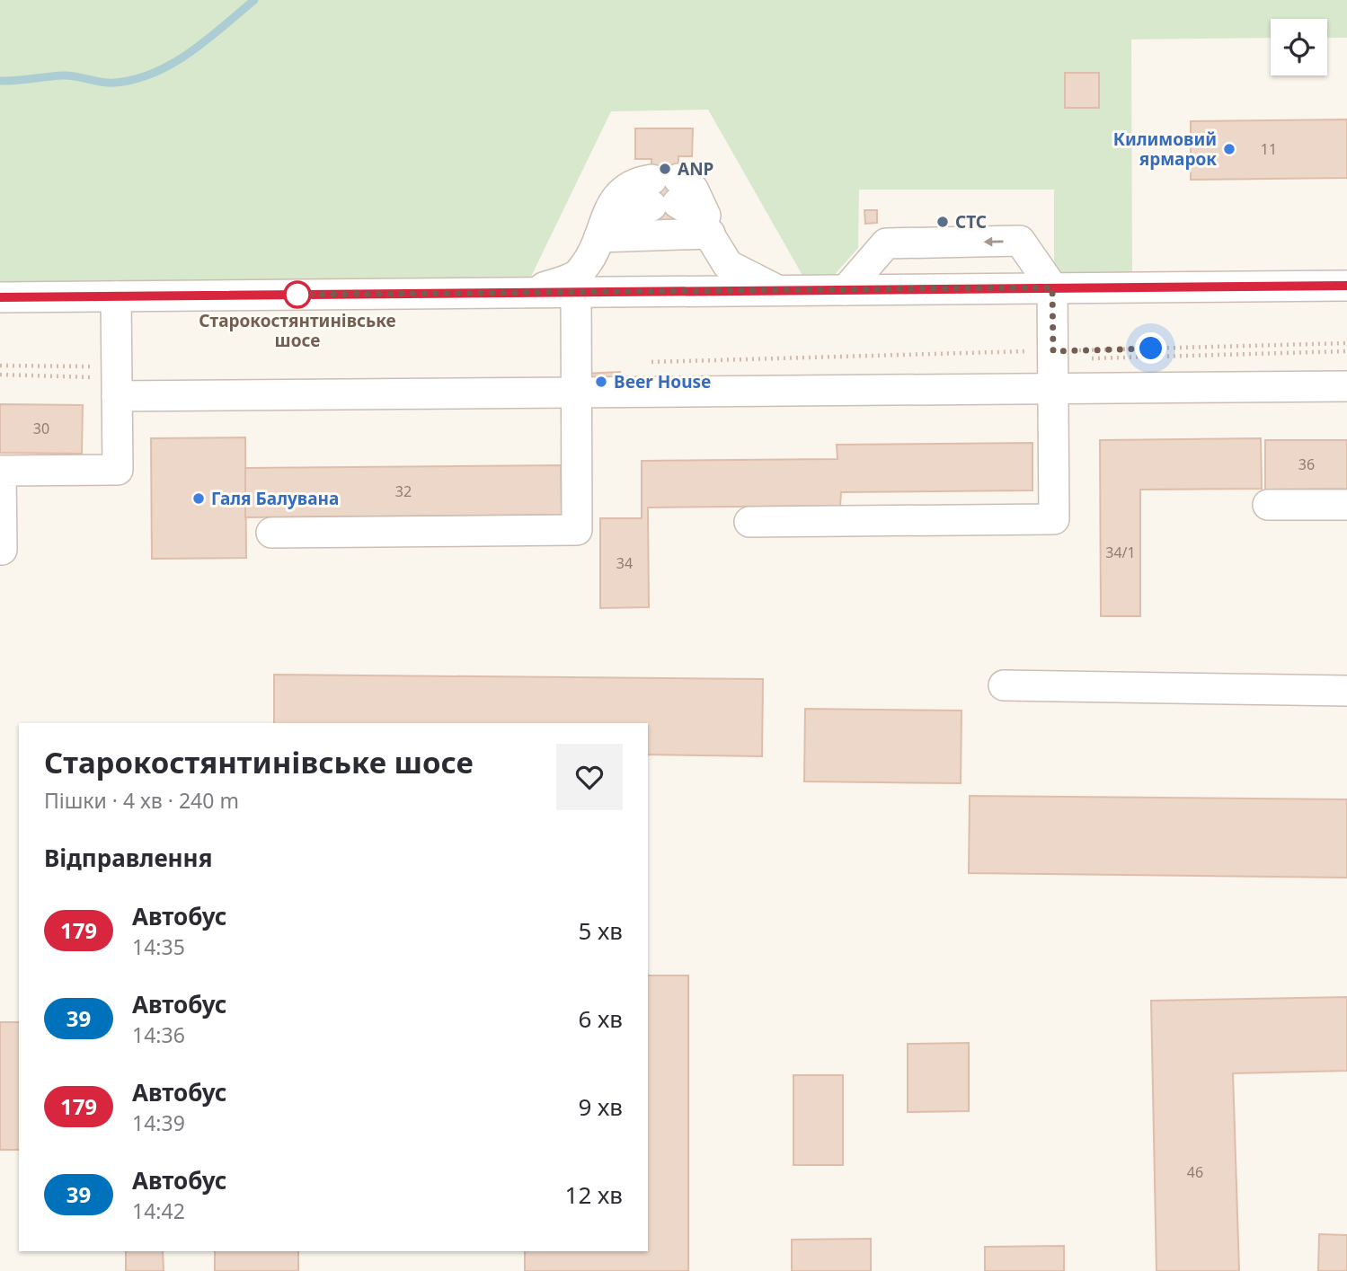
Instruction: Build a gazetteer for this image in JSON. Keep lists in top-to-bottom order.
{
  "places": [
    "Килимовий ярмарок",
    "ANP",
    "СТС",
    "Старокостянтинівське шосе",
    "Beer House",
    "Галя Балувана"
  ],
  "lines": ["bus line 179"],
  "house_numbers": [
    "11",
    "30",
    "36",
    "32",
    "34/1",
    "34",
    "46"
  ],
  "page": {
    "heading": [
      ["Старокостянтинівське шосе", "Пішки · 4 хв · 240 m"],
      "Відправлення"
    ],
    "list": [
      {
        "mark": "179",
        "name": "Автобус",
        "note": "14:35",
        "value": "5 хв"
      },
      {
        "mark": "39",
        "name": "Автобус",
        "note": "14:36",
        "value": "6 хв"
      },
      {
        "mark": "179",
        "name": "Автобус",
        "note": "14:39",
        "value": "9 хв"
      },
      {
        "mark": "39",
        "name": "Автобус",
        "note": "14:42",
        "value": "12 хв"
      }
    ]
  }
}
